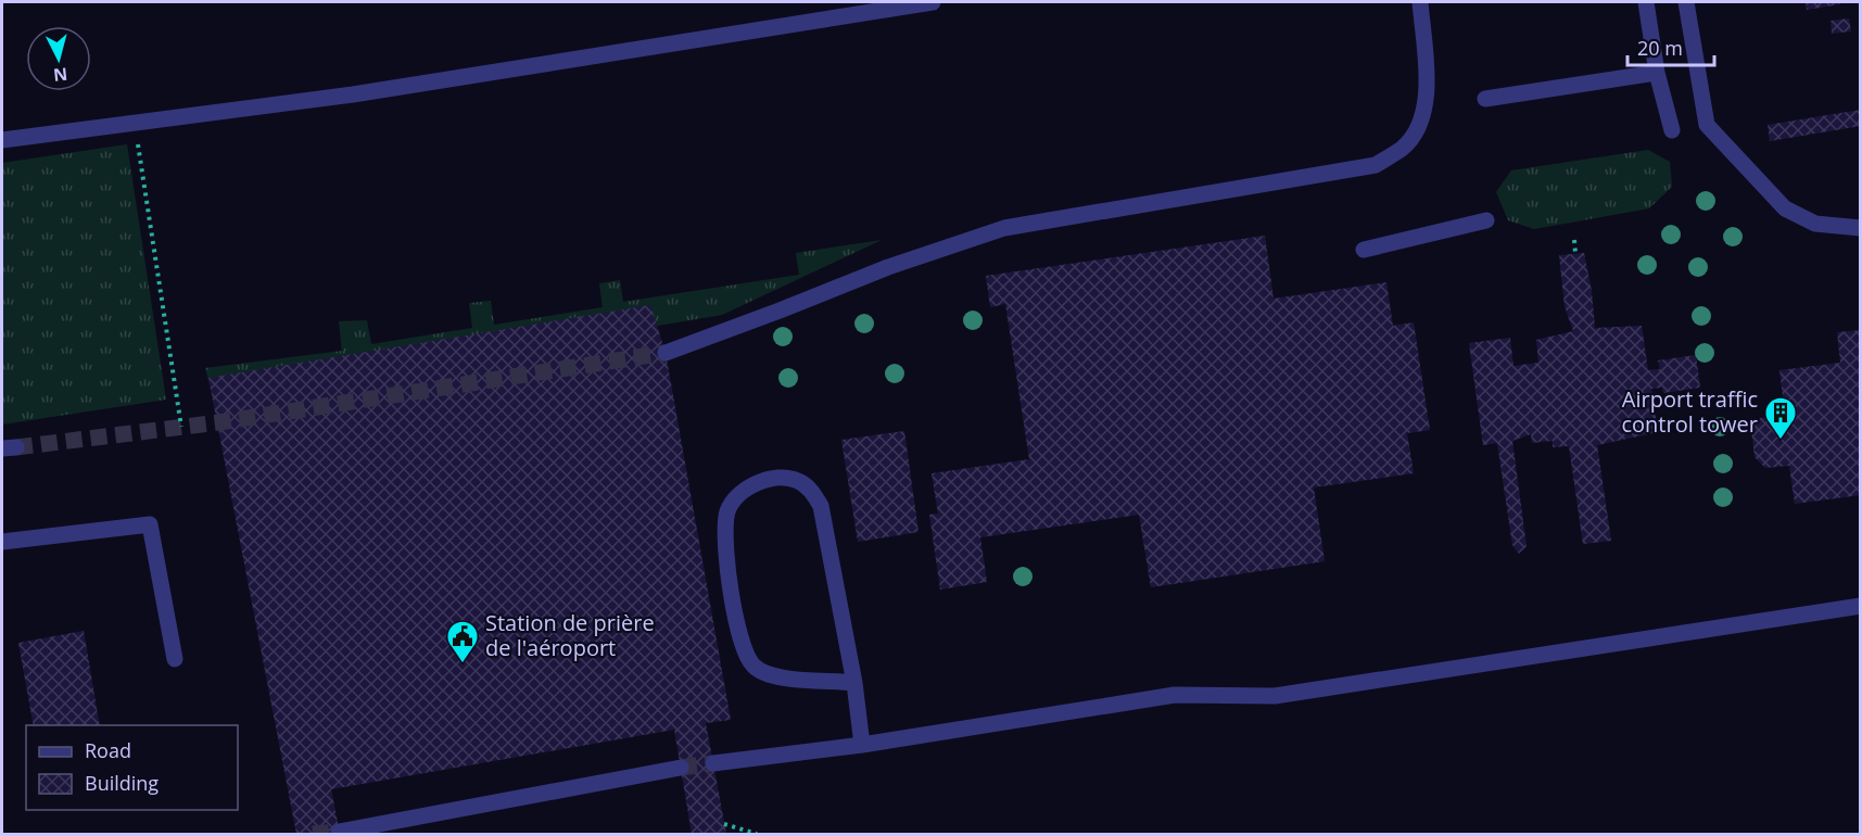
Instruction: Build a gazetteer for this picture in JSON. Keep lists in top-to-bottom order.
{
  "places": {
    "building": ["Airport traffic control tower"],
    "public building": ["Station de prière de l'aéroport"]
  },
  "legend": ["Road", "Building"],
  "scale_bar": "20 m",
  "north": "bottom"
}
